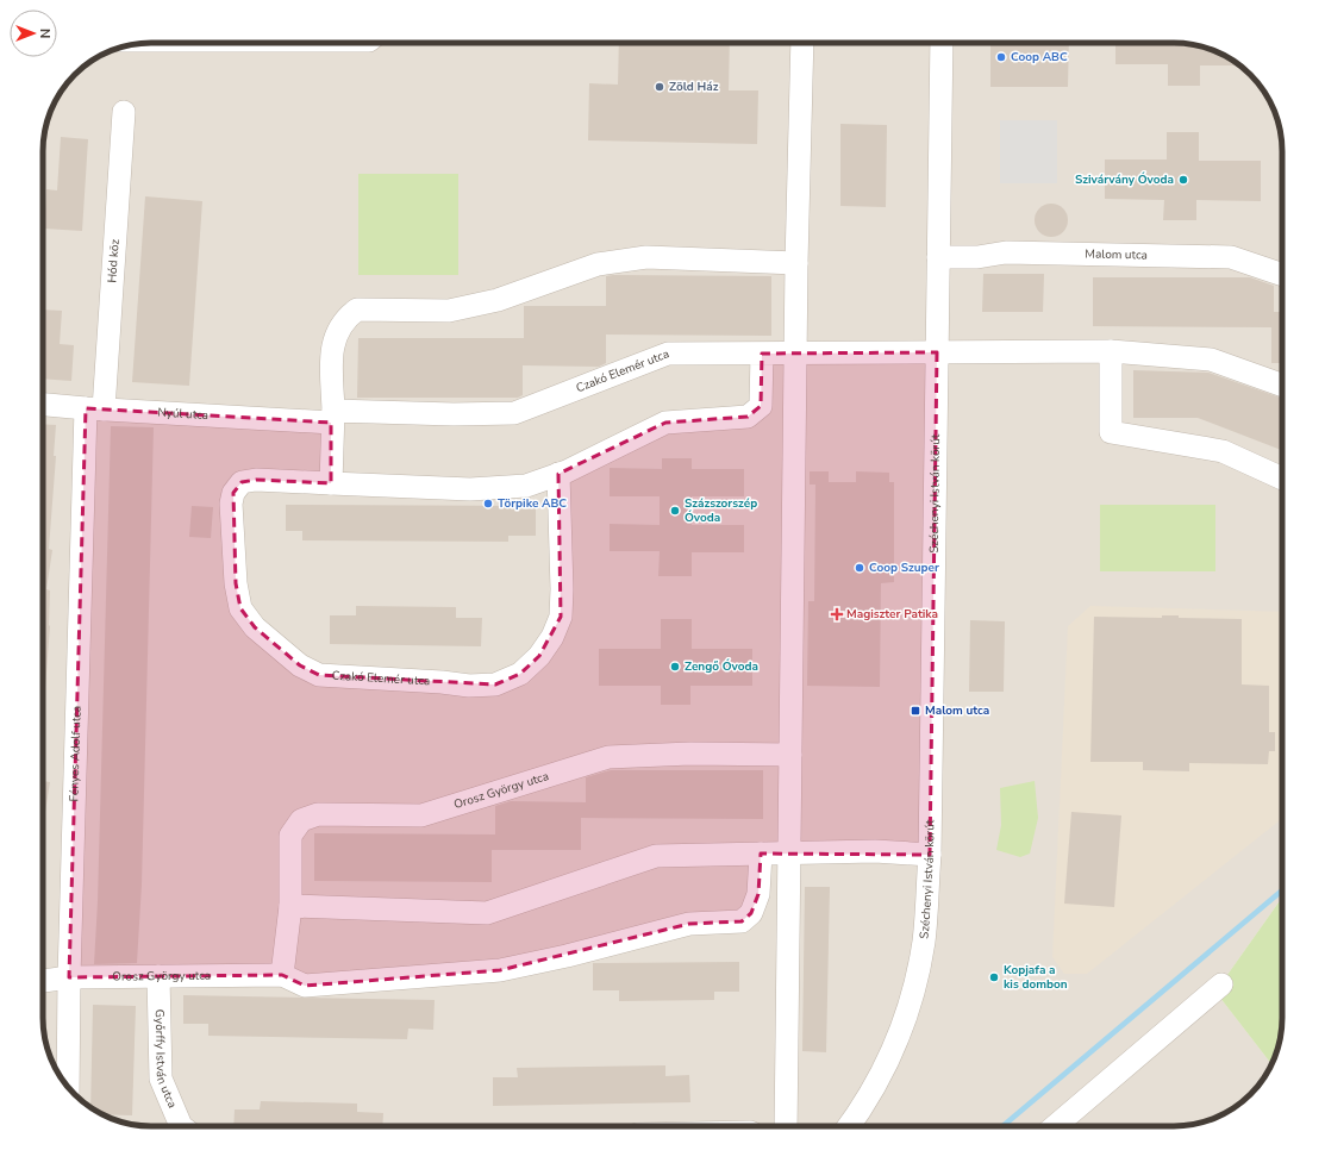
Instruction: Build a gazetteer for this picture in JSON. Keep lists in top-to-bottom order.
{
  "streets": {
    "street": [
      "Malom utca",
      "Hód köz",
      "Czakó Elemér utca",
      "Nyúl utca",
      "Széchenyi István körút",
      "Fényes Adolf utca",
      "Orosz György utca",
      "Győrffy István utca"
    ]
  },
  "crossings": [
    ["Malom utca", "Széchenyi István körút"],
    ["Hód köz", "Nyúl utca"],
    ["Hód köz", "Fényes Adolf utca"],
    ["Czakó Elemér utca", "Nyúl utca"],
    ["Czakó Elemér utca", "Széchenyi István körút"],
    ["Nyúl utca", "Fényes Adolf utca"],
    ["Fényes Adolf utca", "Orosz György utca"],
    ["Orosz György utca", "Győrffy István utca"]
  ],
  "places": {
    "other": [
      "Coop ABC",
      "Zöld Ház",
      "Szivárvány Óvoda",
      "Törpike ABC",
      "Százszorszép Óvoda",
      "Coop Szuper",
      "Zengő Óvoda",
      "Kopjafa a kis dombon"
    ],
    "health": ["Magiszter Patika"],
    "transit": ["Malom utca"]
  },
  "north": "right"
}
